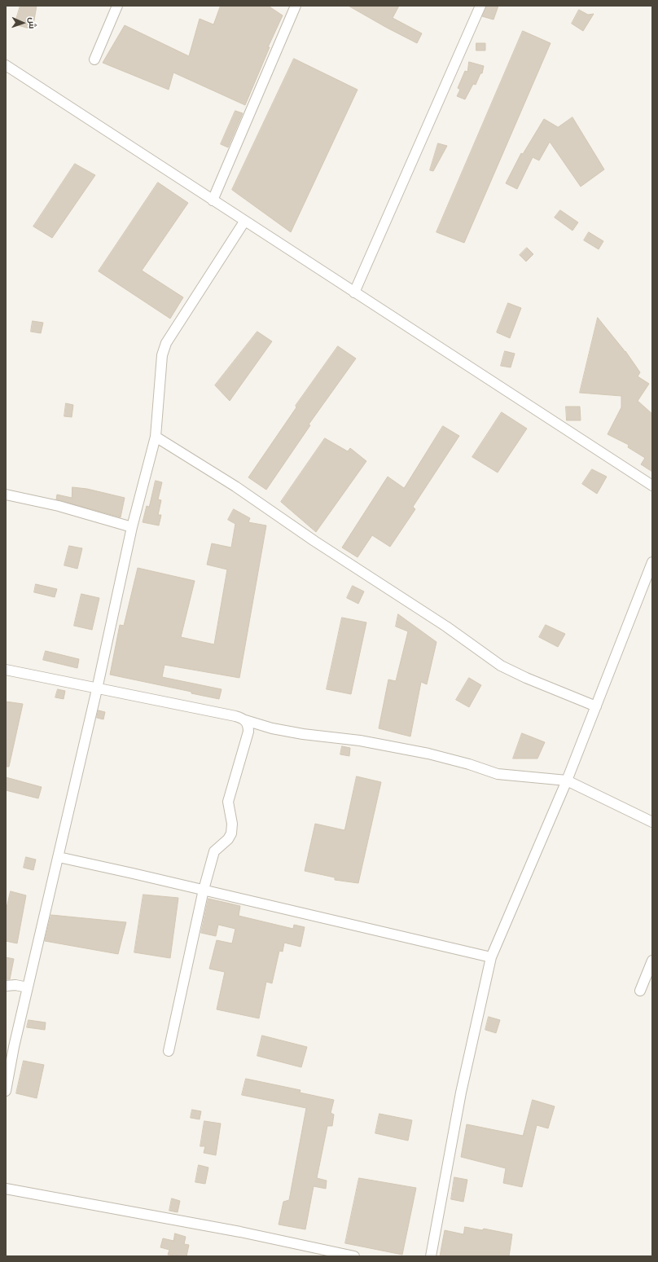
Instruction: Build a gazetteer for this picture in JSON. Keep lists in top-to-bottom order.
{
  "north": "right"
}
